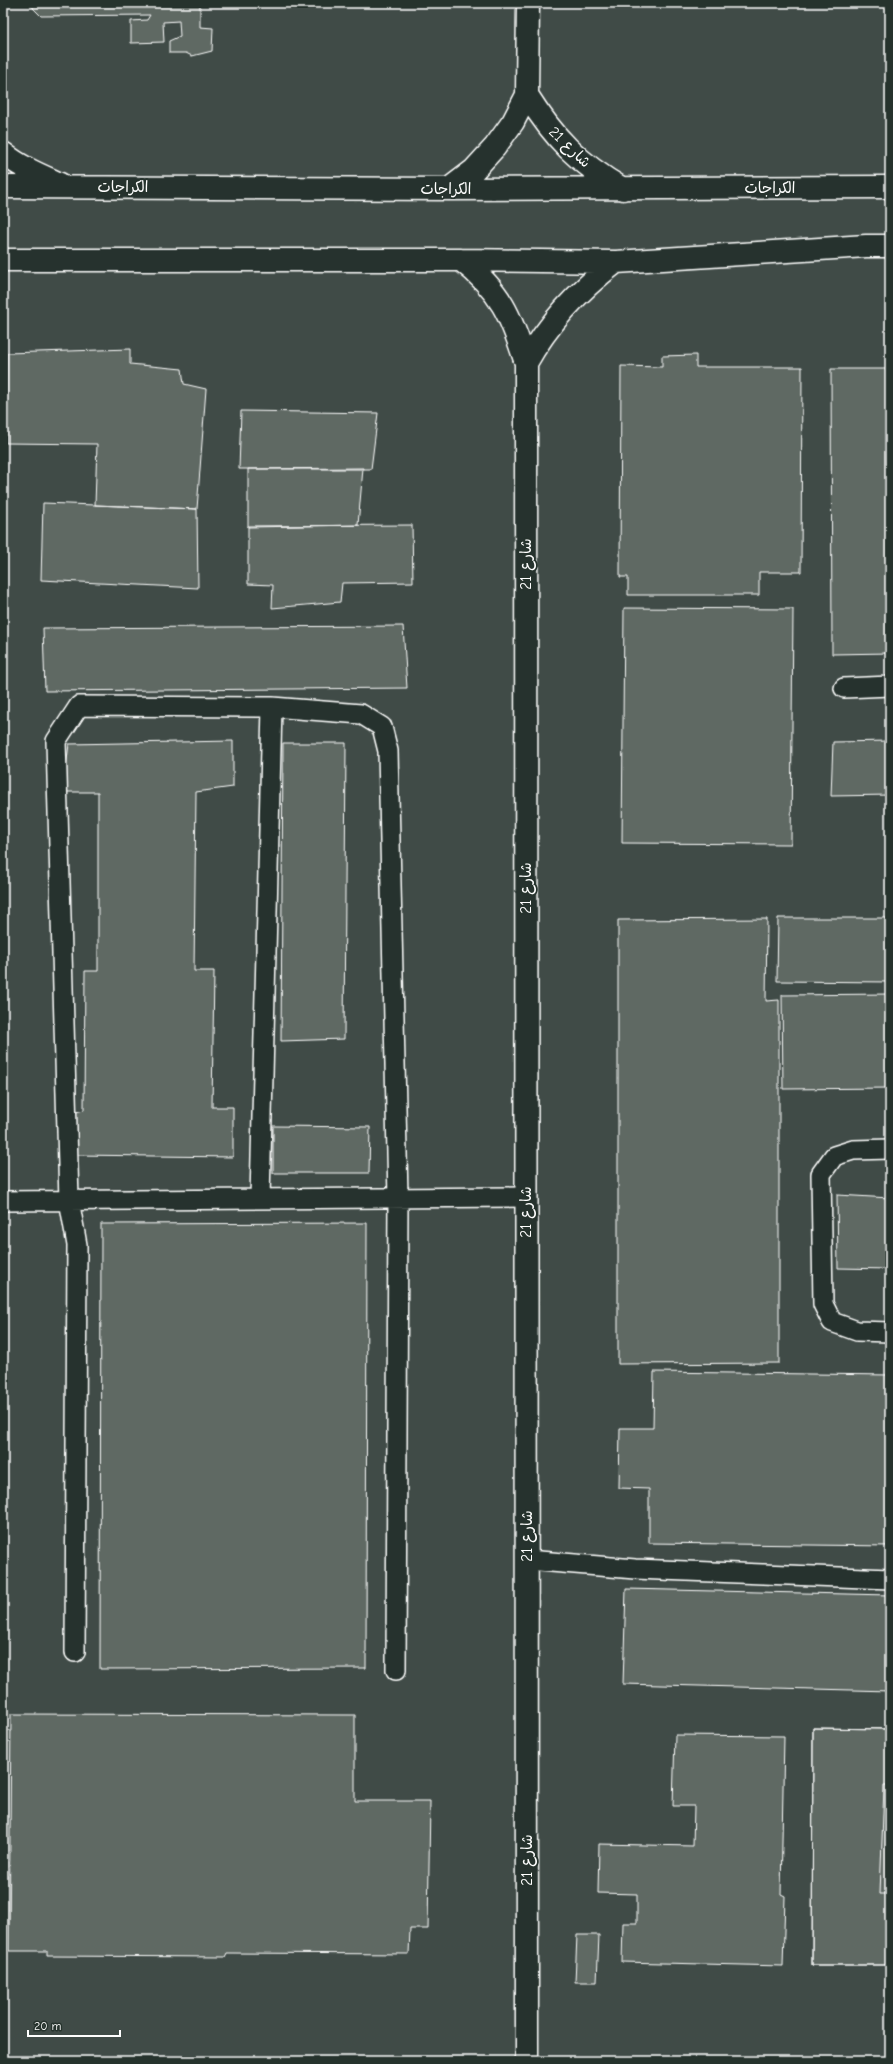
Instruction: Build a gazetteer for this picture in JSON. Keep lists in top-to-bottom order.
{
  "streets": {
    "street": ["شارع 21", "الكراجات"]
  },
  "crossings": [
    ["شارع 21", "الكراجات"]
  ],
  "scale_bar": "20 m"
}
